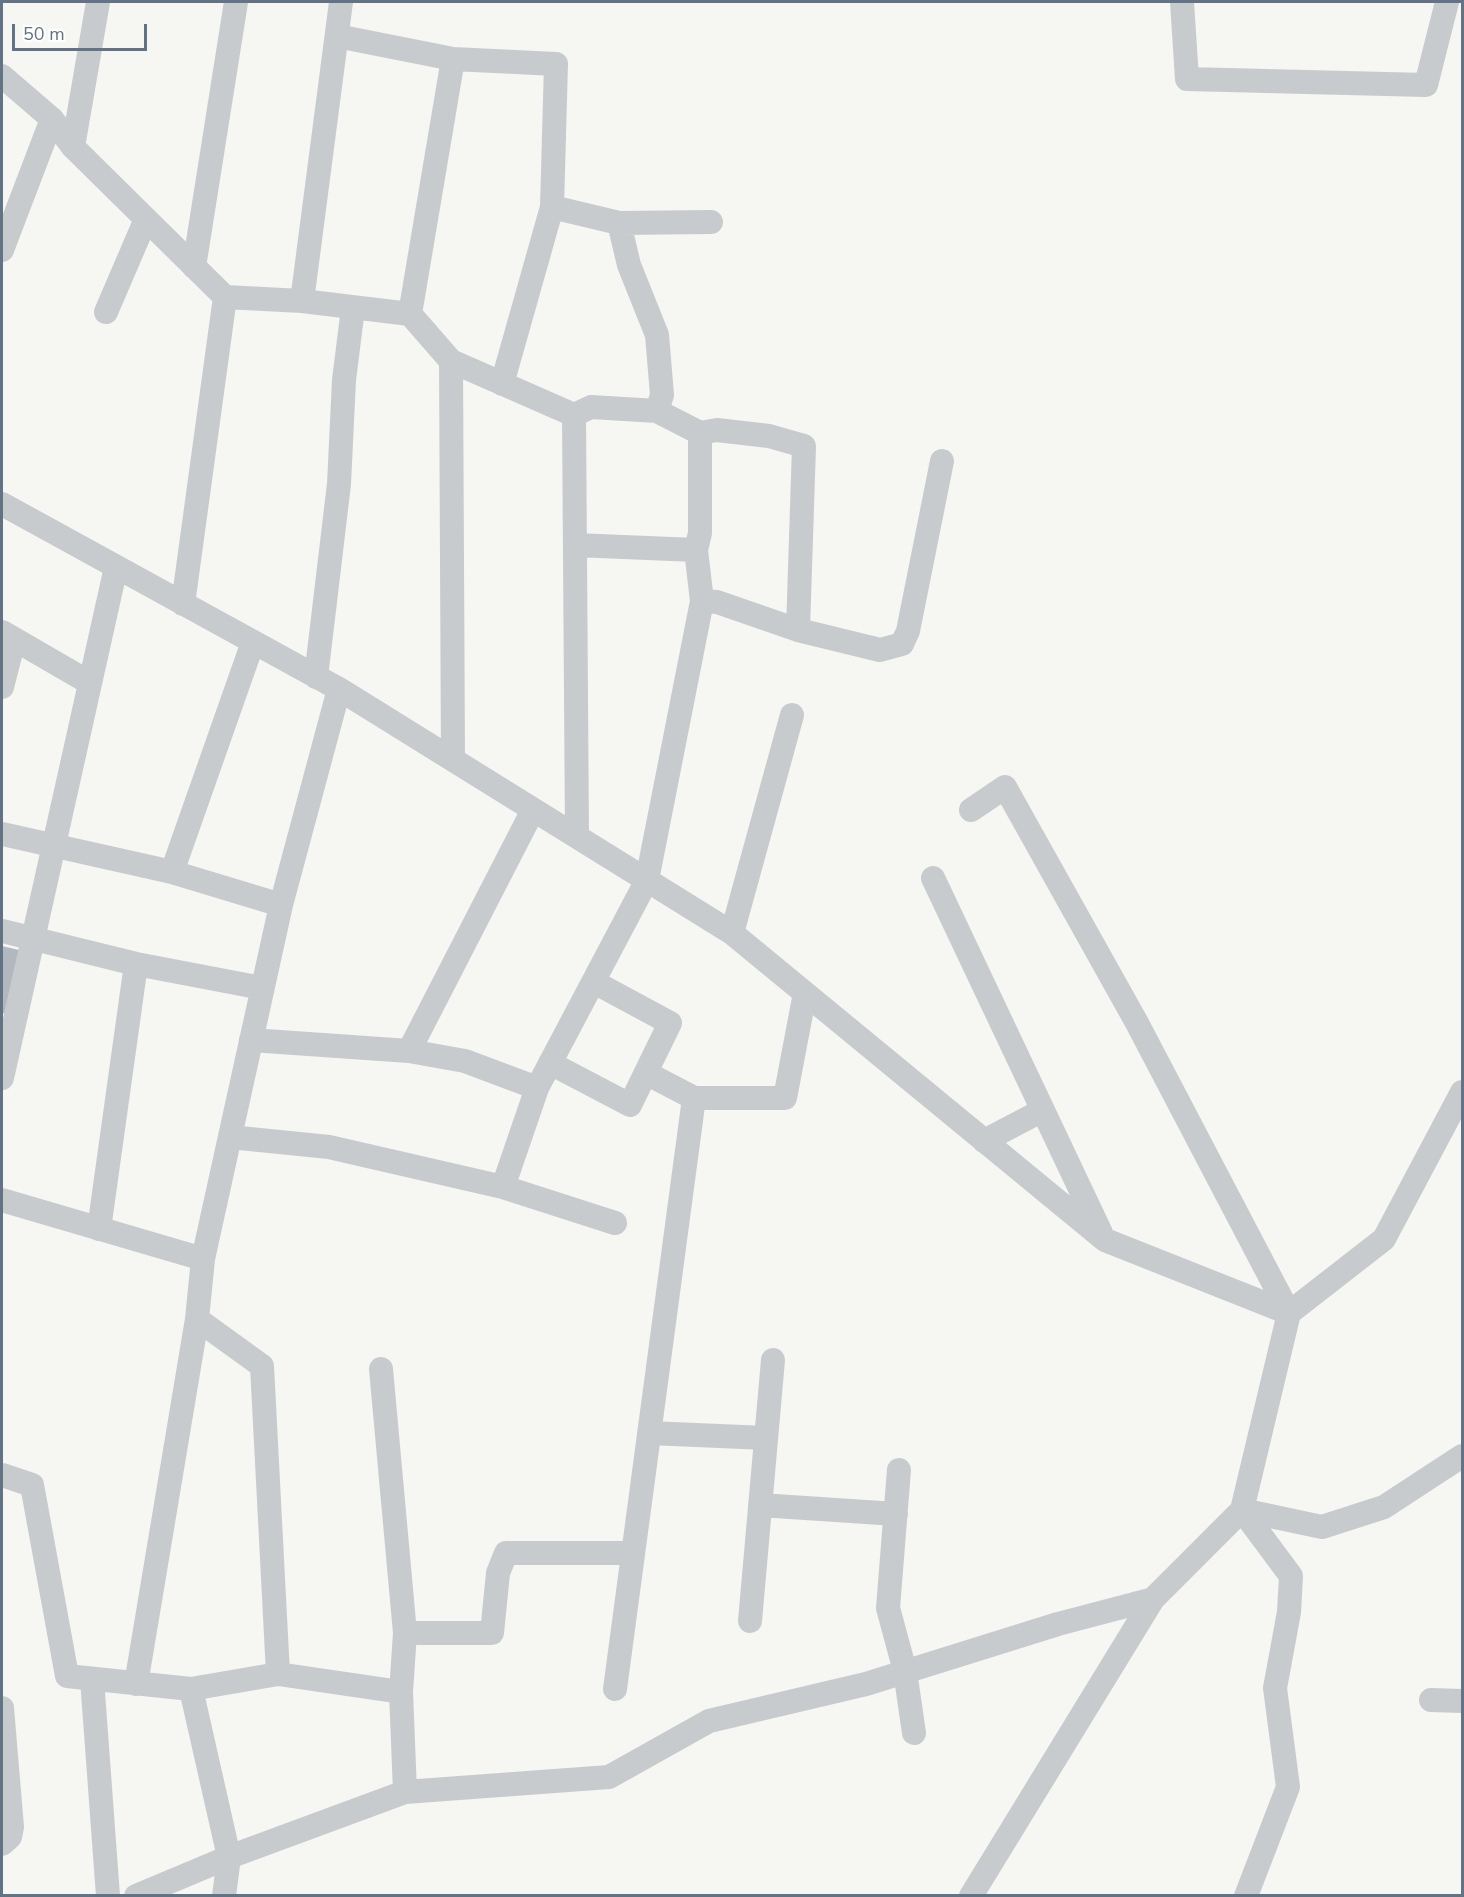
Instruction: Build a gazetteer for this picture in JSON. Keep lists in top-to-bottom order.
{
  "scale_bar": "50 m"
}
